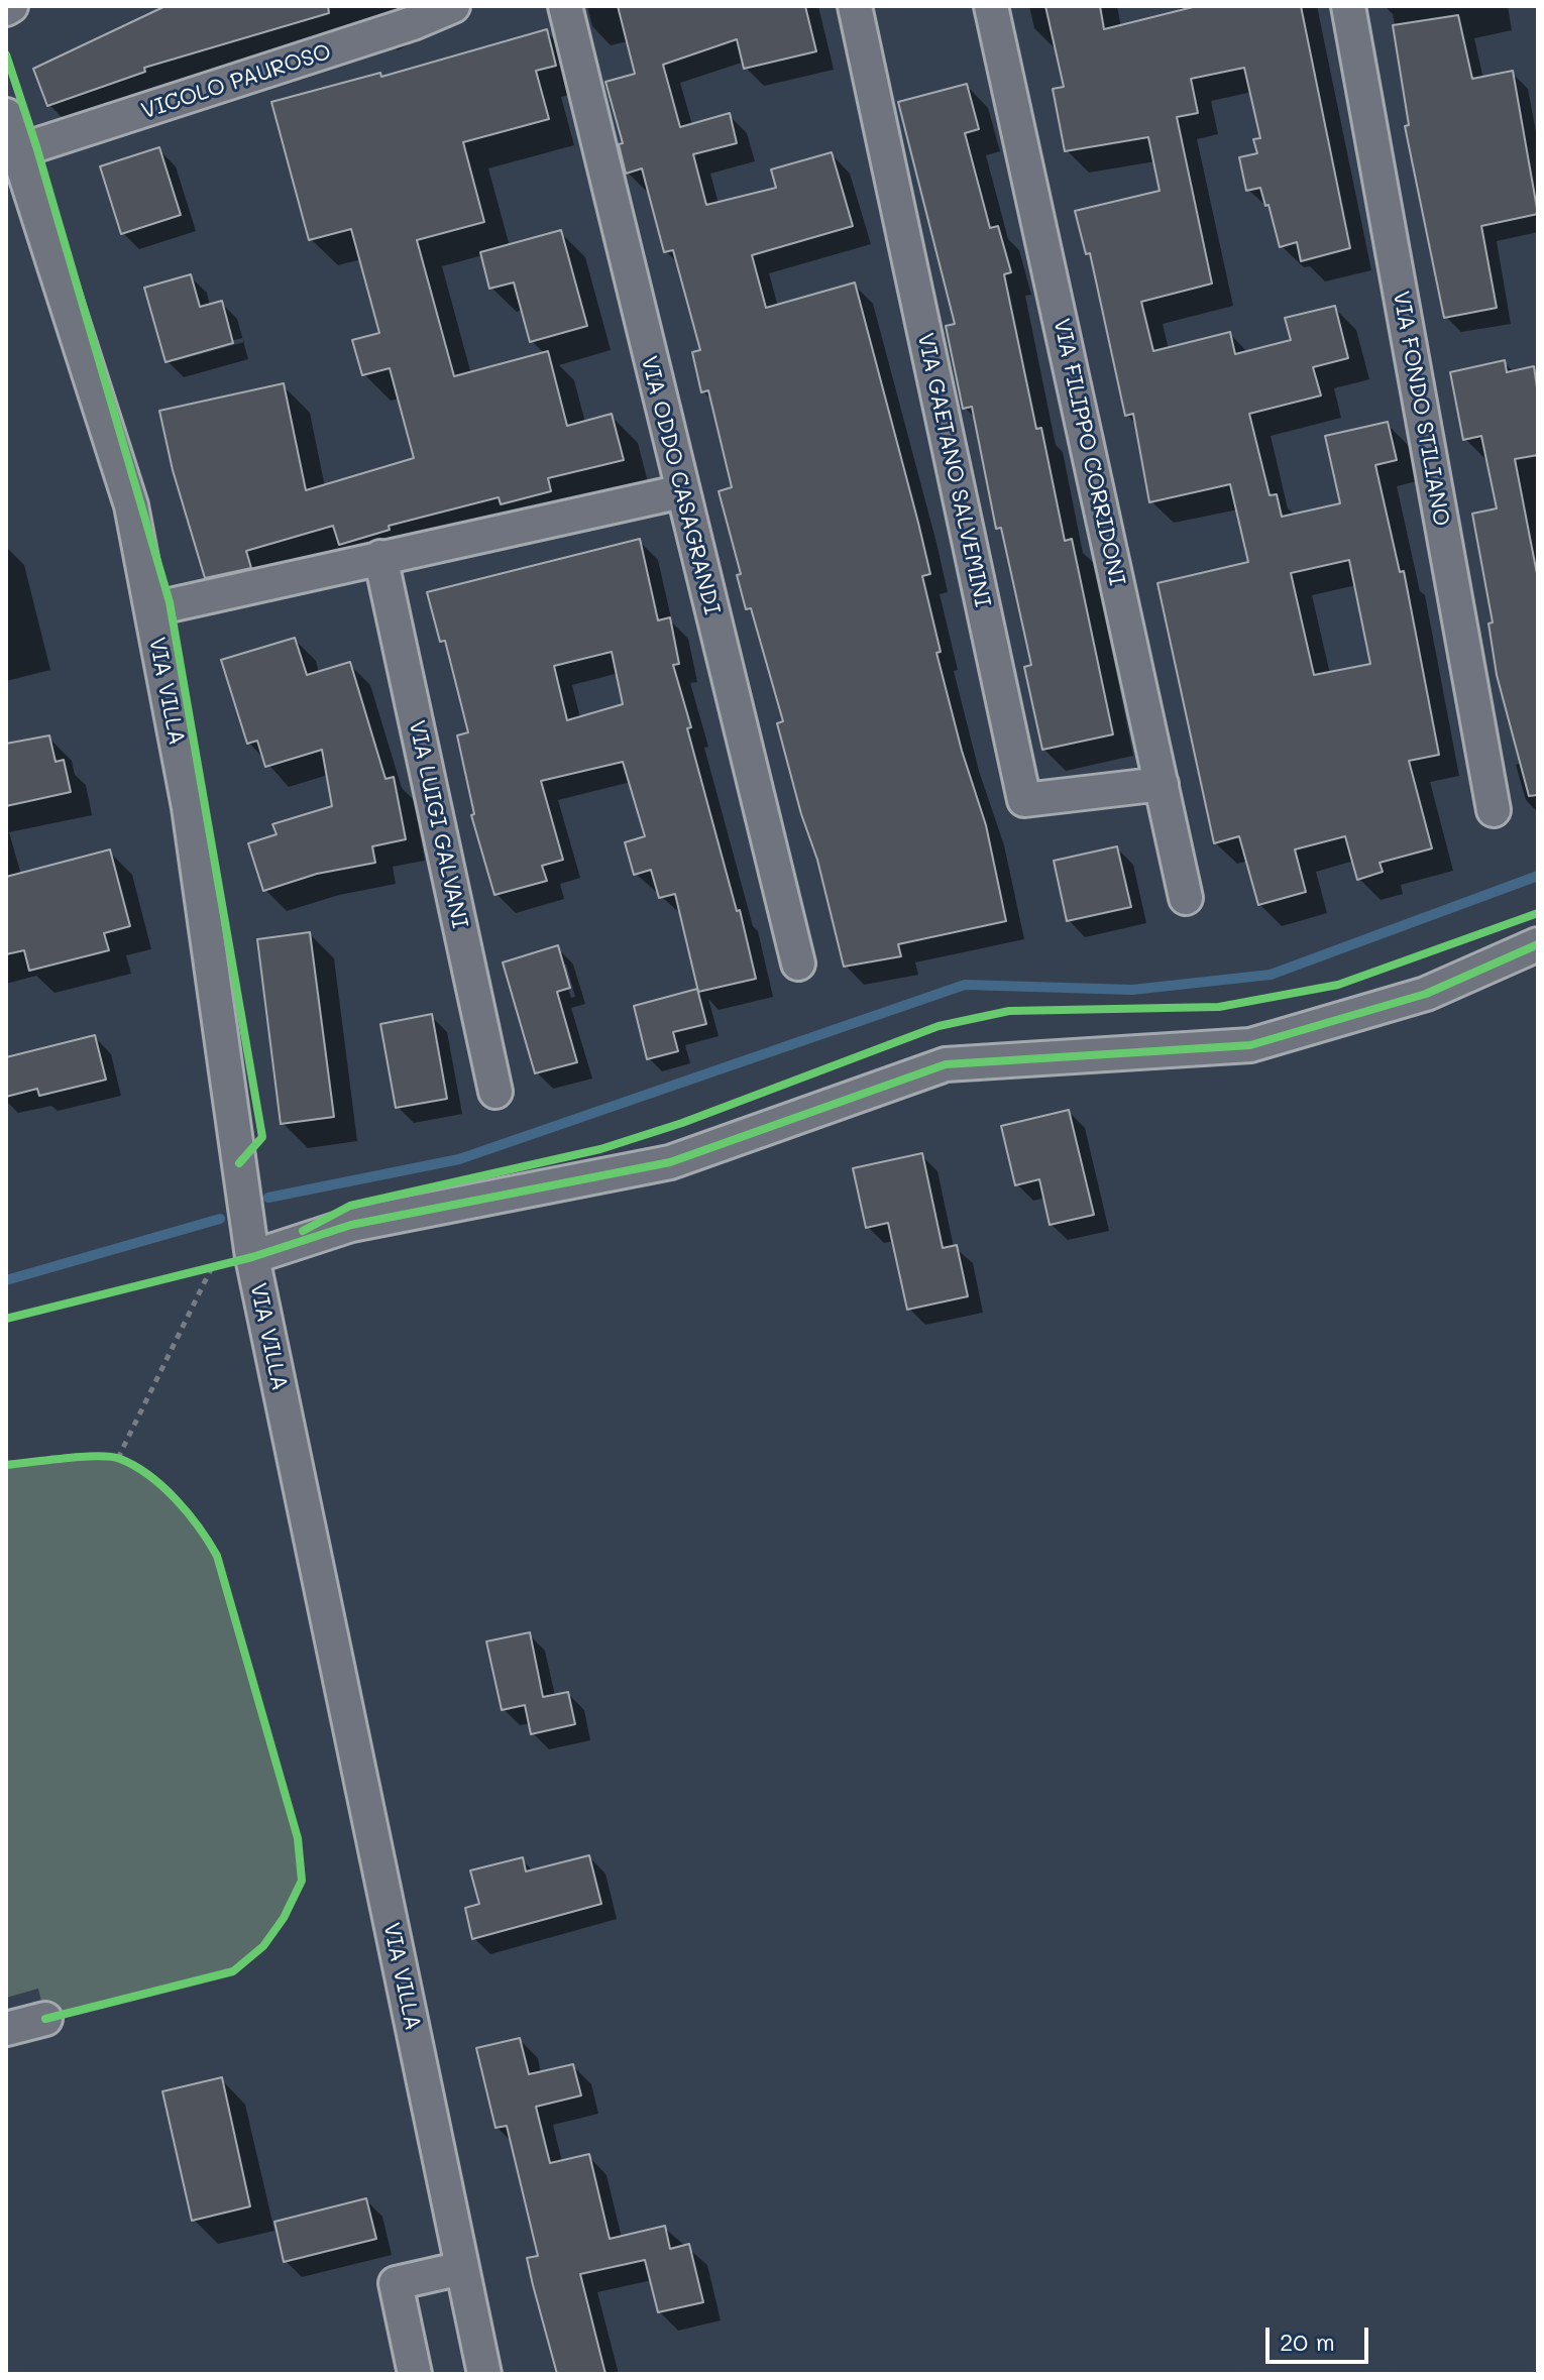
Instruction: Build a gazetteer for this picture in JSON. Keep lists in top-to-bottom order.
{
  "streets": {
    "street": [
      "VICOLO PAUROSO",
      "VIA FONDO STILIANO",
      "VIA FILIPPO CORRIDONI",
      "VIA GAETANO SALVEMINI",
      "VIA ODDO CASAGRANDI",
      "VIA VILLA",
      "VIA LUIGI GALVANI"
    ]
  },
  "crossings": [
    ["VICOLO PAUROSO", "VIA VILLA"],
    ["VIA FILIPPO CORRIDONI", "VIA GAETANO SALVEMINI"]
  ],
  "scale_bar": "20 m"
}
